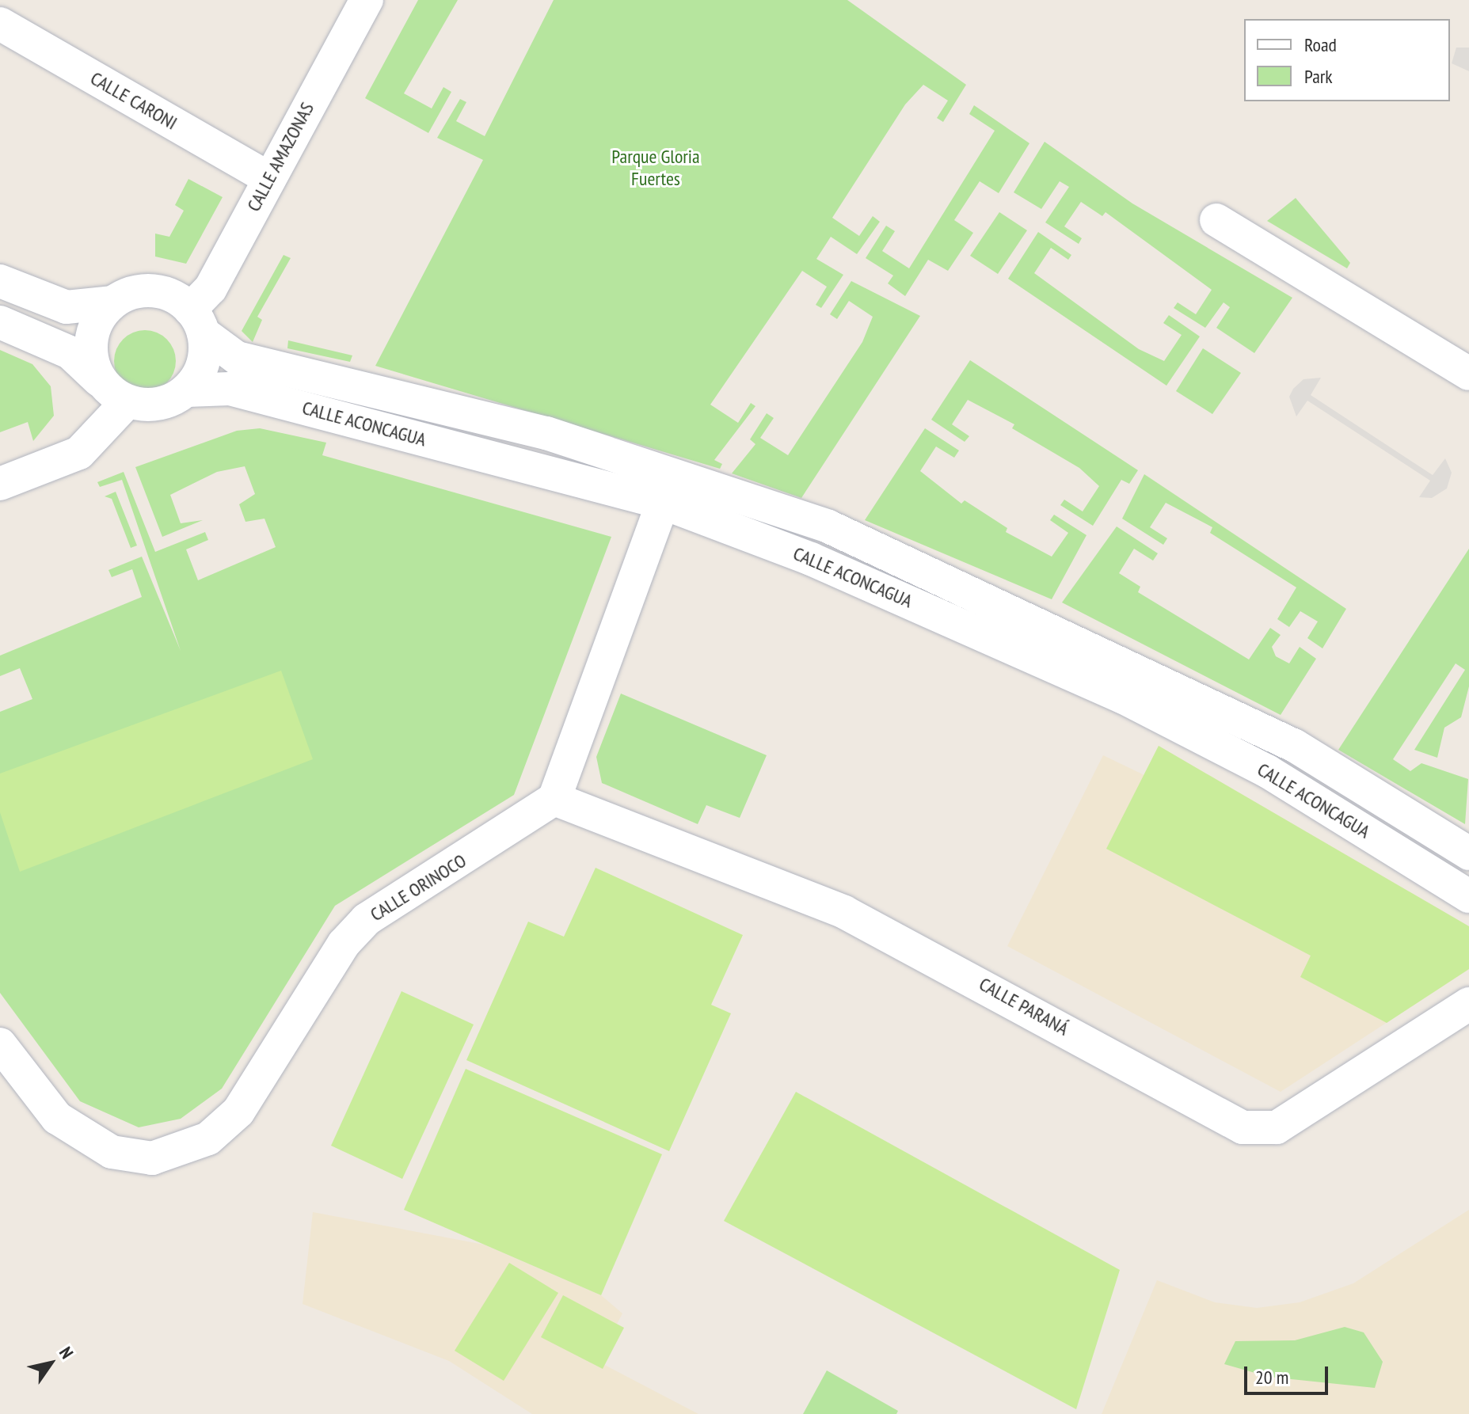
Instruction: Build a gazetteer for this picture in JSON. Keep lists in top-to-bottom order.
{
  "streets": {
    "street": [
      "CALLE CARONI",
      "CALLE AMAZONAS",
      "CALLE ACONCAGUA",
      "CALLE ORINOCO",
      "CALLE PARANÁ"
    ]
  },
  "crossings": [
    ["CALLE CARONI", "CALLE AMAZONAS"],
    ["CALLE AMAZONAS", "CALLE ACONCAGUA"],
    ["CALLE ORINOCO", "CALLE PARANÁ"]
  ],
  "parks": ["Parque Gloria Fuertes"],
  "legend": ["Road", "Park"],
  "scale_bar": "20 m",
  "north": "top right"
}
